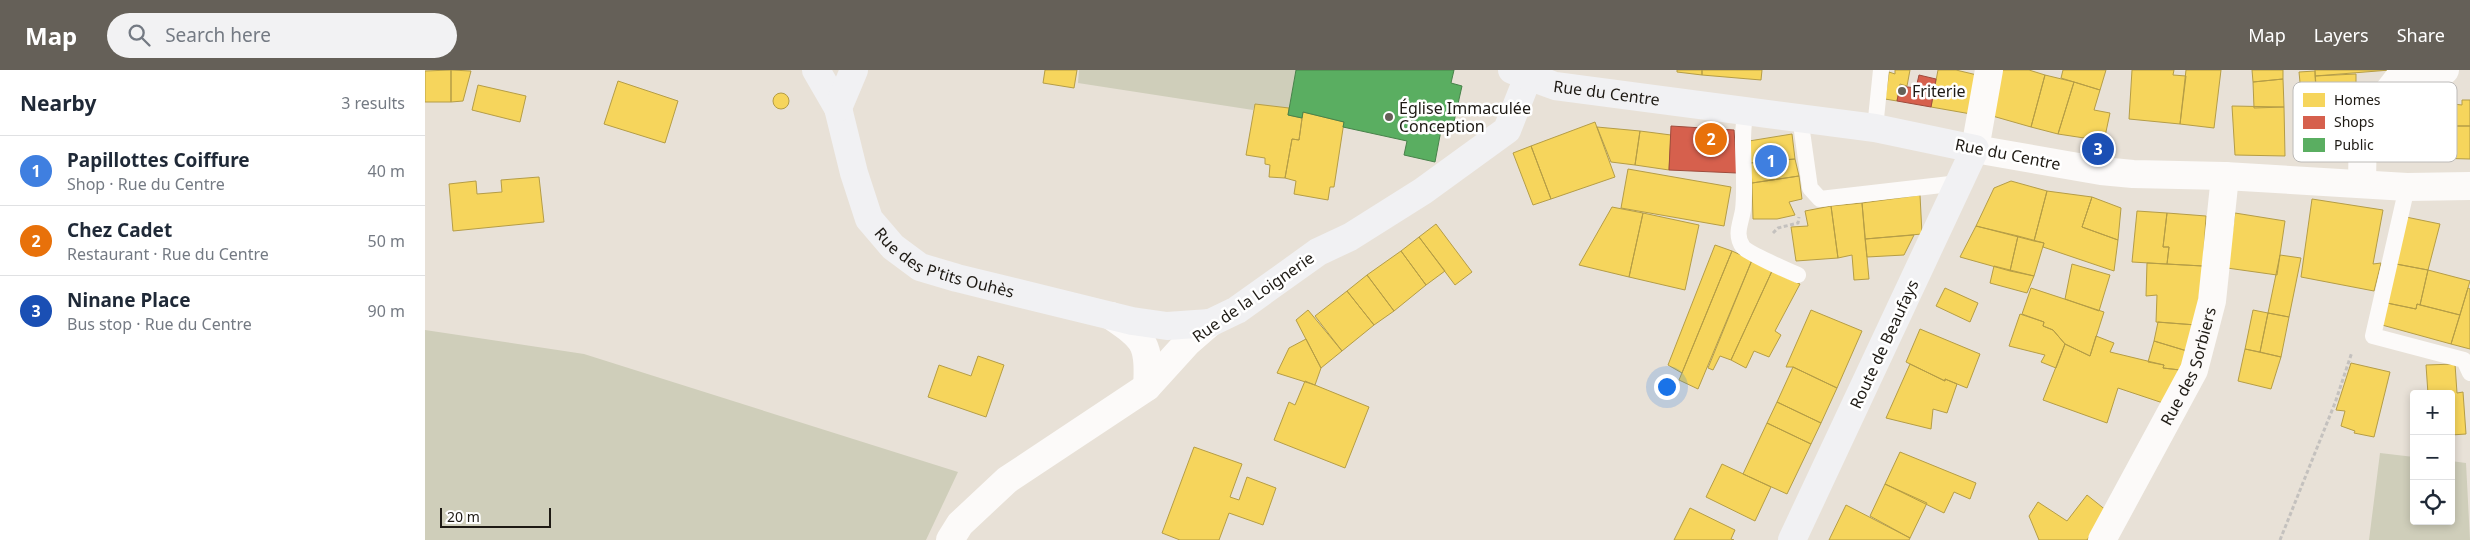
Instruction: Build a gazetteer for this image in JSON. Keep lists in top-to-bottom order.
{
  "streets": {
    "street": [
      "Rue du Centre",
      "Rue des P'tits Ouhès",
      "Rue de la Loignerie",
      "Route de Beaufays",
      "Rue des Sorbiers"
    ]
  },
  "crossings": [
    ["Rue du Centre", "Rue de la Loignerie"],
    ["Rue du Centre", "Route de Beaufays"],
    ["Rue du Centre", "Rue des Sorbiers"],
    ["Rue des P'tits Ouhès", "Rue de la Loignerie"]
  ],
  "places": ["Friterie", "Église Immaculée Conception"],
  "legend": ["Homes", "Shops", "Public"],
  "scale_bar": "20 m",
  "page": {
    "header": "Map",
    "search": "Search here",
    "nav": ["Map", "Layers", "Share"],
    "heading": ["Nearby", "3 results"],
    "pins": ["2", "3", "1"],
    "list": [
      {
        "mark": "1",
        "name": "Papillottes Coiffure",
        "note": "Shop · Rue du Centre",
        "value": "40 m"
      },
      {
        "mark": "2",
        "name": "Chez Cadet",
        "note": "Restaurant · Rue du Centre",
        "value": "50 m"
      },
      {
        "mark": "3",
        "name": "Ninane Place",
        "note": "Bus stop · Rue du Centre",
        "value": "90 m"
      }
    ],
    "map_buttons": ["+", "−"],
    "scale": "20 m"
  }
}
